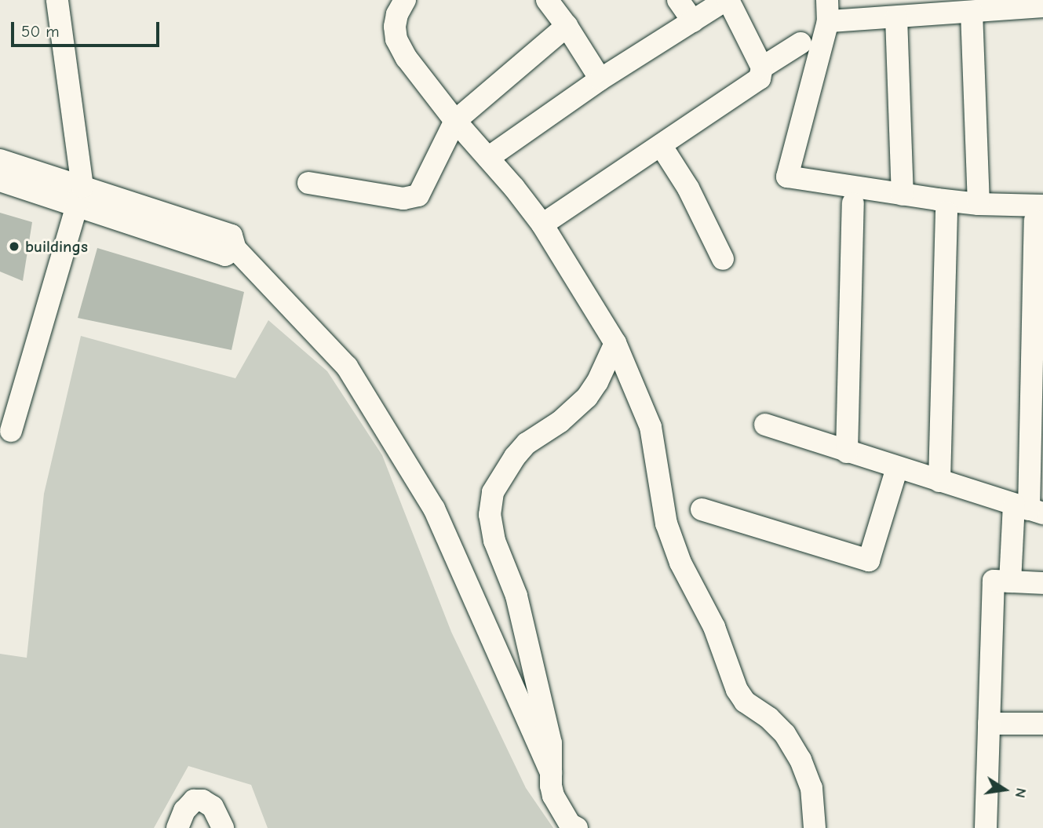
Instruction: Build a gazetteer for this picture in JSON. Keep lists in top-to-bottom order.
{
  "places": ["buildings"],
  "scale_bar": "50 m",
  "north": "right"
}
